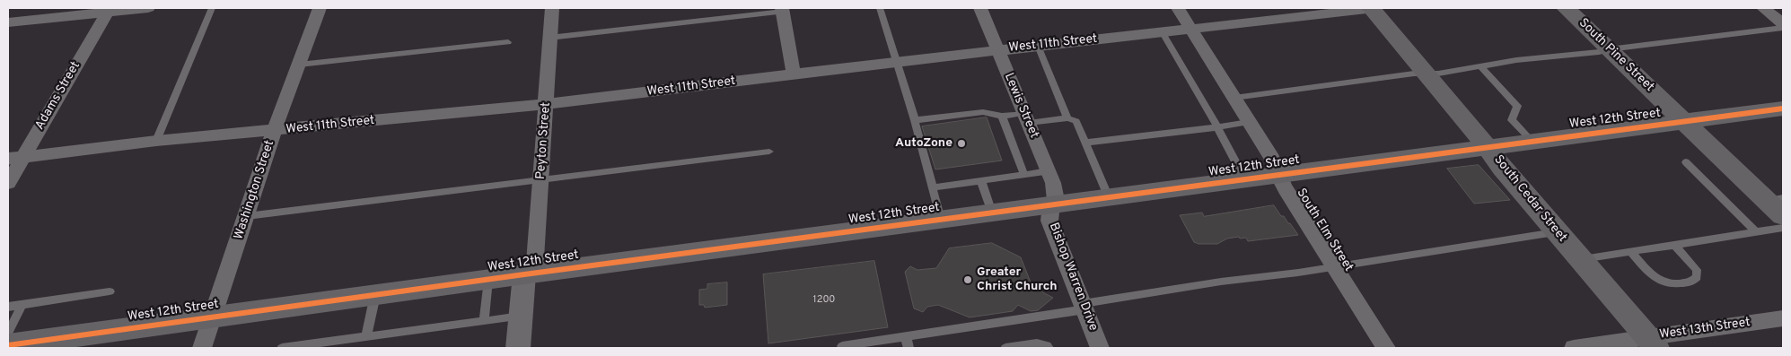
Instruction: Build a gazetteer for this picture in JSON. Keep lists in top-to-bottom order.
{
  "streets": {
    "main road": ["South Pine Street", "West 12th Street", "South Cedar Street"],
    "street": [
      "West 11th Street",
      "Adams Street",
      "Lewis Street",
      "Peyton Street",
      "Washington Street",
      "South Elm Street",
      "Bishop Warren Drive",
      "West 13th Street"
    ]
  },
  "crossings": [
    ["West 11th Street", "Adams Street"],
    ["West 11th Street", "Lewis Street"],
    ["West 11th Street", "Peyton Street"],
    ["West 11th Street", "Washington Street"],
    ["West 11th Street", "South Cedar Street"],
    ["West 11th Street", "South Elm Street"],
    ["South Pine Street", "West 12th Street"],
    ["Lewis Street", "West 12th Street"],
    ["Lewis Street", "Bishop Warren Drive"],
    ["West 12th Street", "Peyton Street"],
    ["West 12th Street", "Washington Street"],
    ["West 12th Street", "South Cedar Street"],
    ["West 12th Street", "South Elm Street"],
    ["West 12th Street", "Bishop Warren Drive"],
    ["South Cedar Street", "West 13th Street"]
  ],
  "places": ["AutoZone", "Greater Christ Church"],
  "house_numbers": ["1200"]
}
